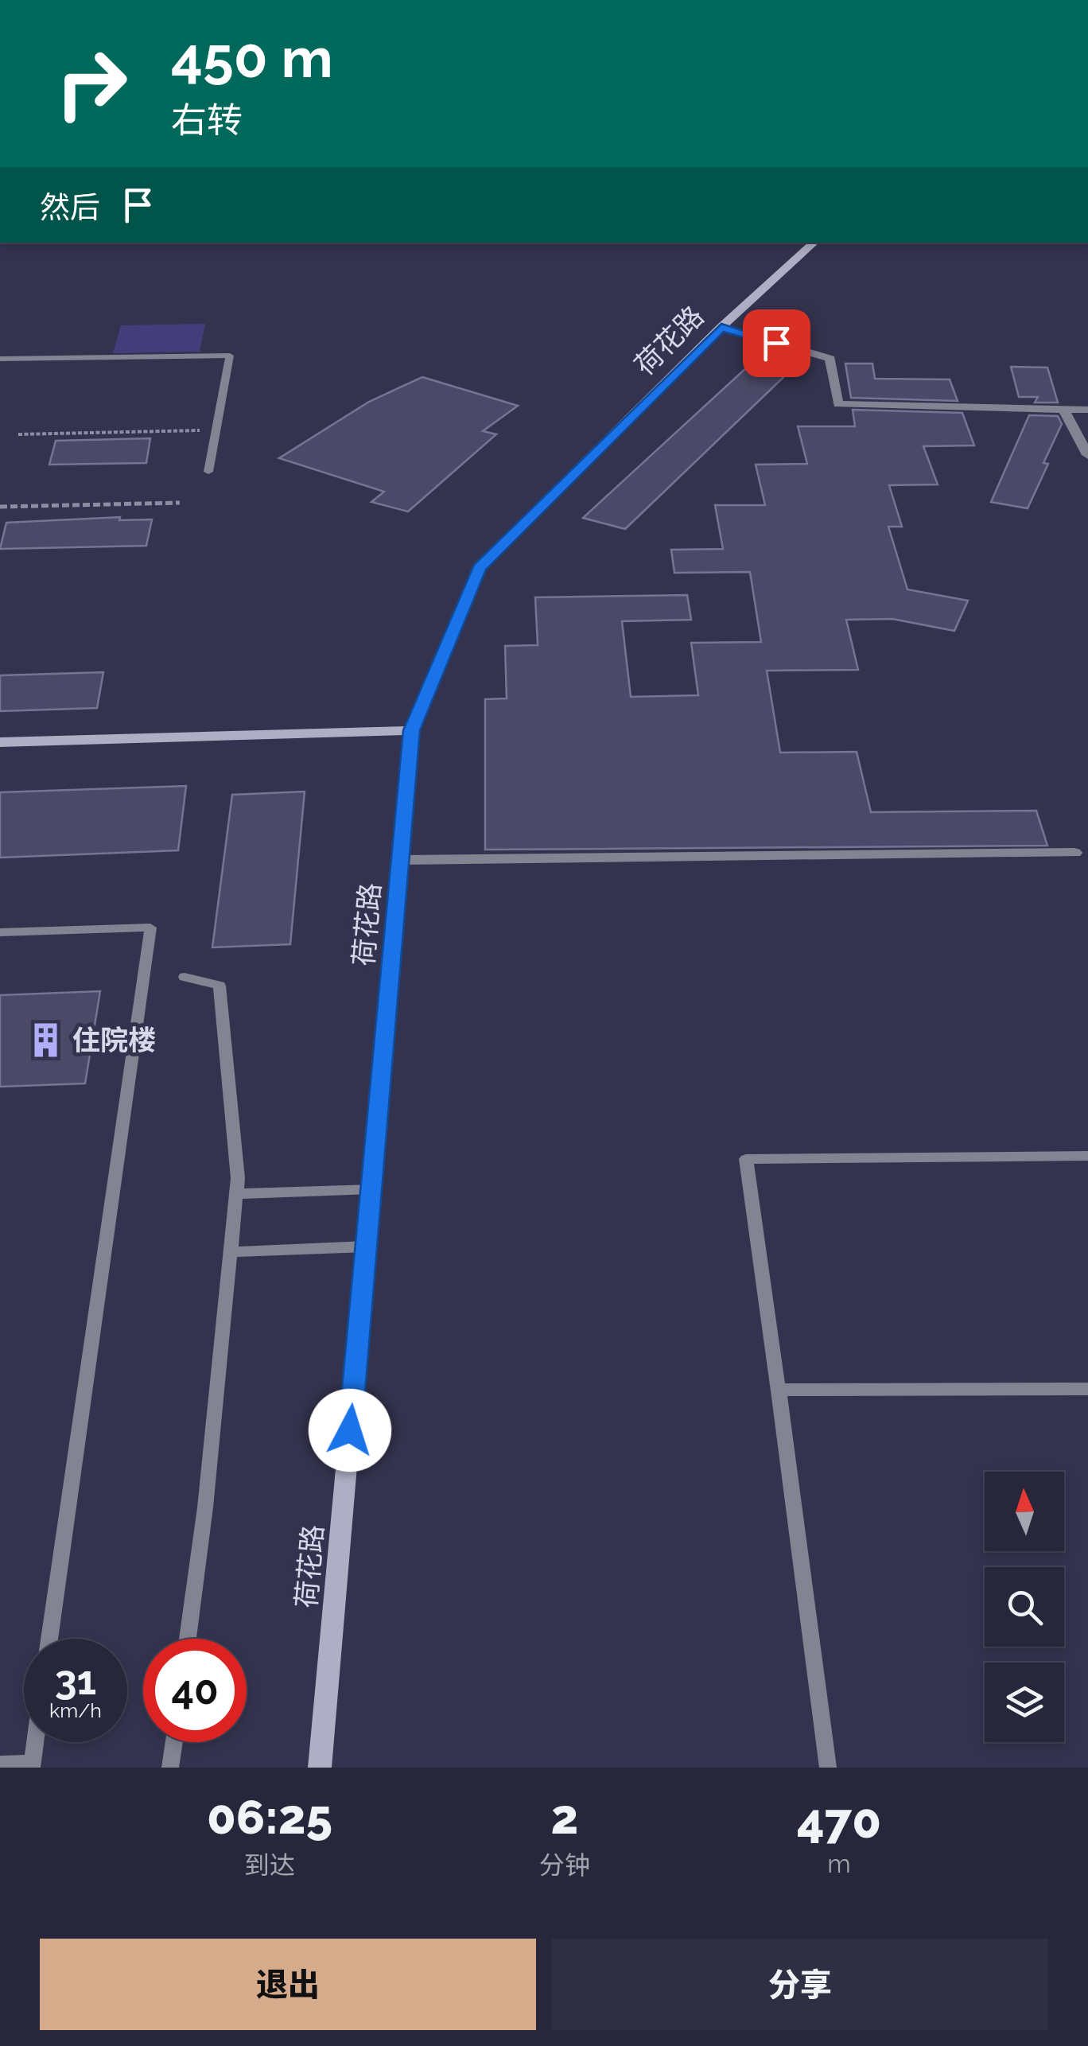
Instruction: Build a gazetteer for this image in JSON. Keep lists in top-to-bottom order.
{
  "streets": {
    "street": ["荷花路"]
  },
  "places": {
    "building": ["住院楼"]
  },
  "north": "top",
  "page": {
    "turn": ["450 m", "右转"],
    "then": "然后",
    "speed": "31 km/h",
    "limit": "40",
    "eta": [
      "06:25",
      "到达",
      "2",
      "分钟",
      "470",
      "m"
    ],
    "buttons": ["退出", "分享"]
  }
}
